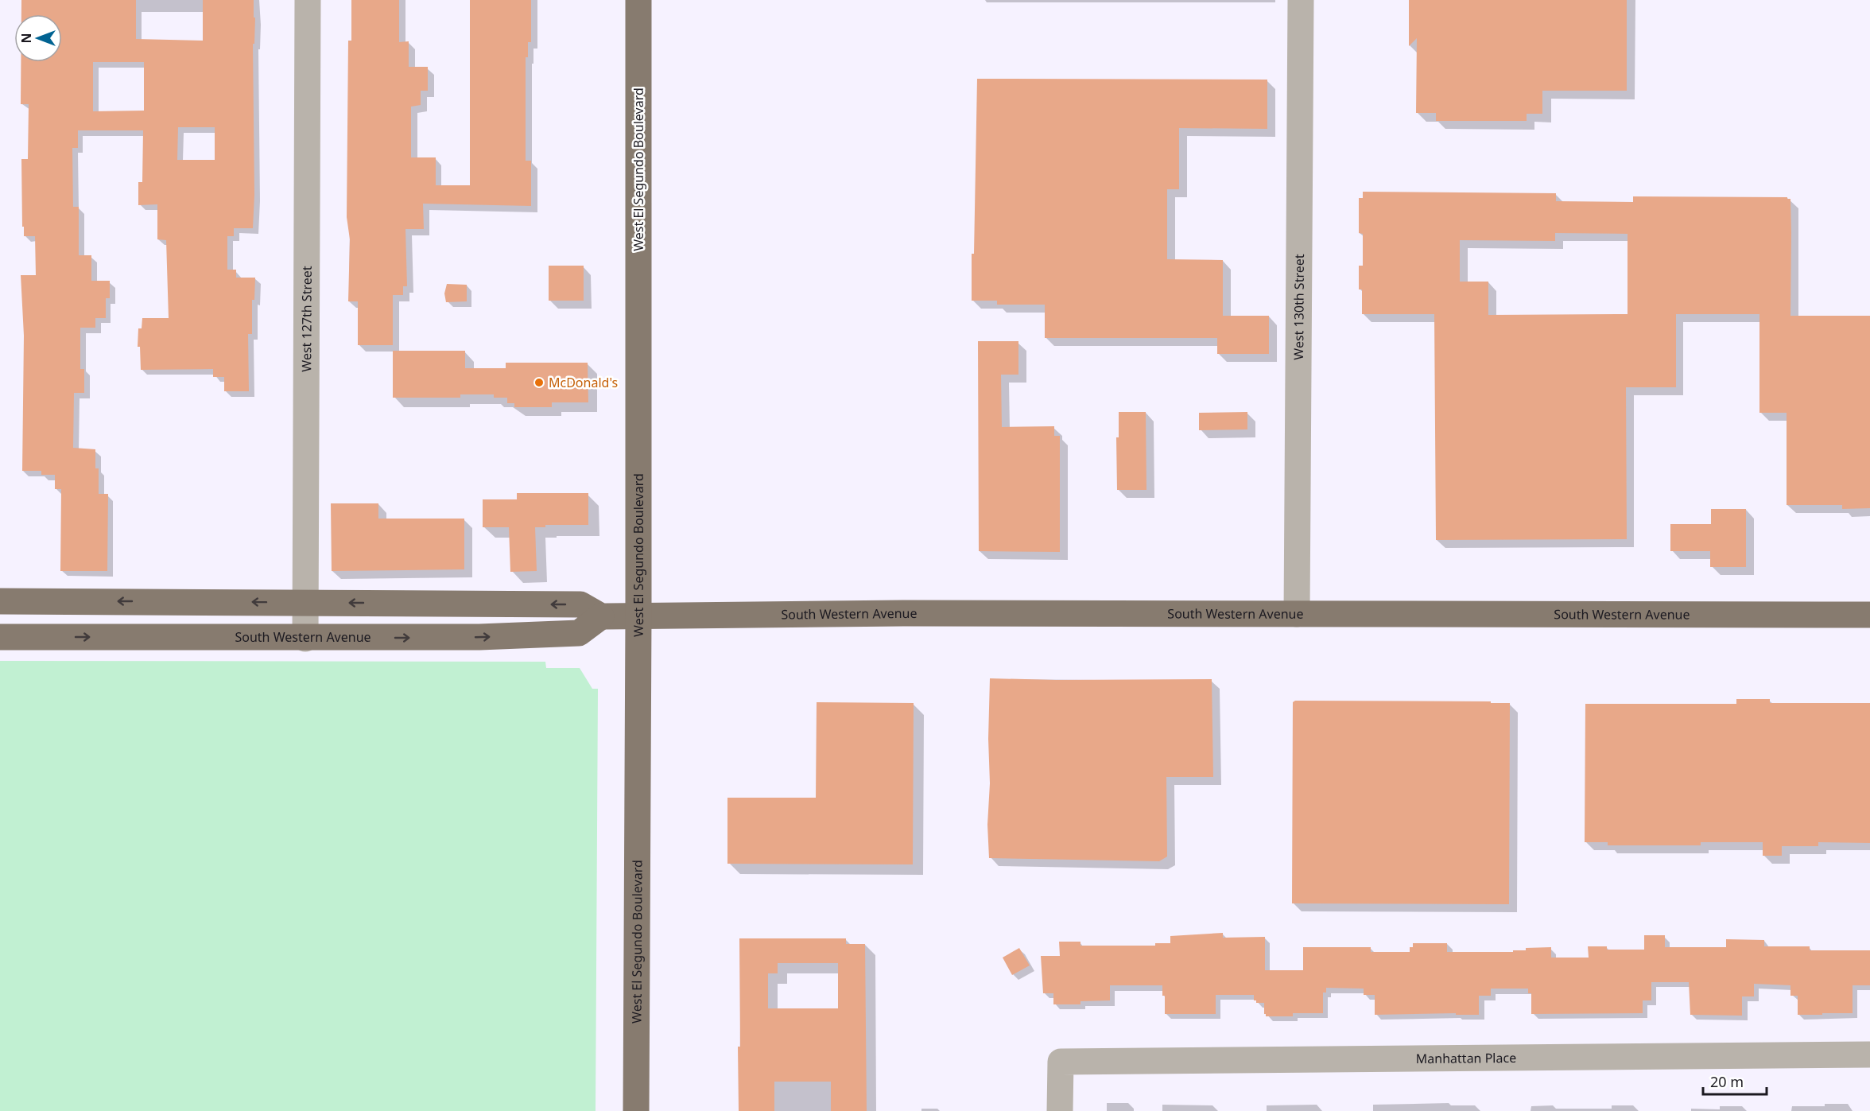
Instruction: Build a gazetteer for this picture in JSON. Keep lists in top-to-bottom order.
{
  "streets": {
    "main road": ["West El Segundo Boulevard", "South Western Avenue"],
    "street": ["West 130th Street", "West 127th Street", "Manhattan Place"]
  },
  "crossings": [
    ["West El Segundo Boulevard", "South Western Avenue"],
    ["West 130th Street", "South Western Avenue"],
    ["West 127th Street", "South Western Avenue"]
  ],
  "places": ["McDonald's"],
  "scale_bar": "20 m",
  "north": "left"
}
